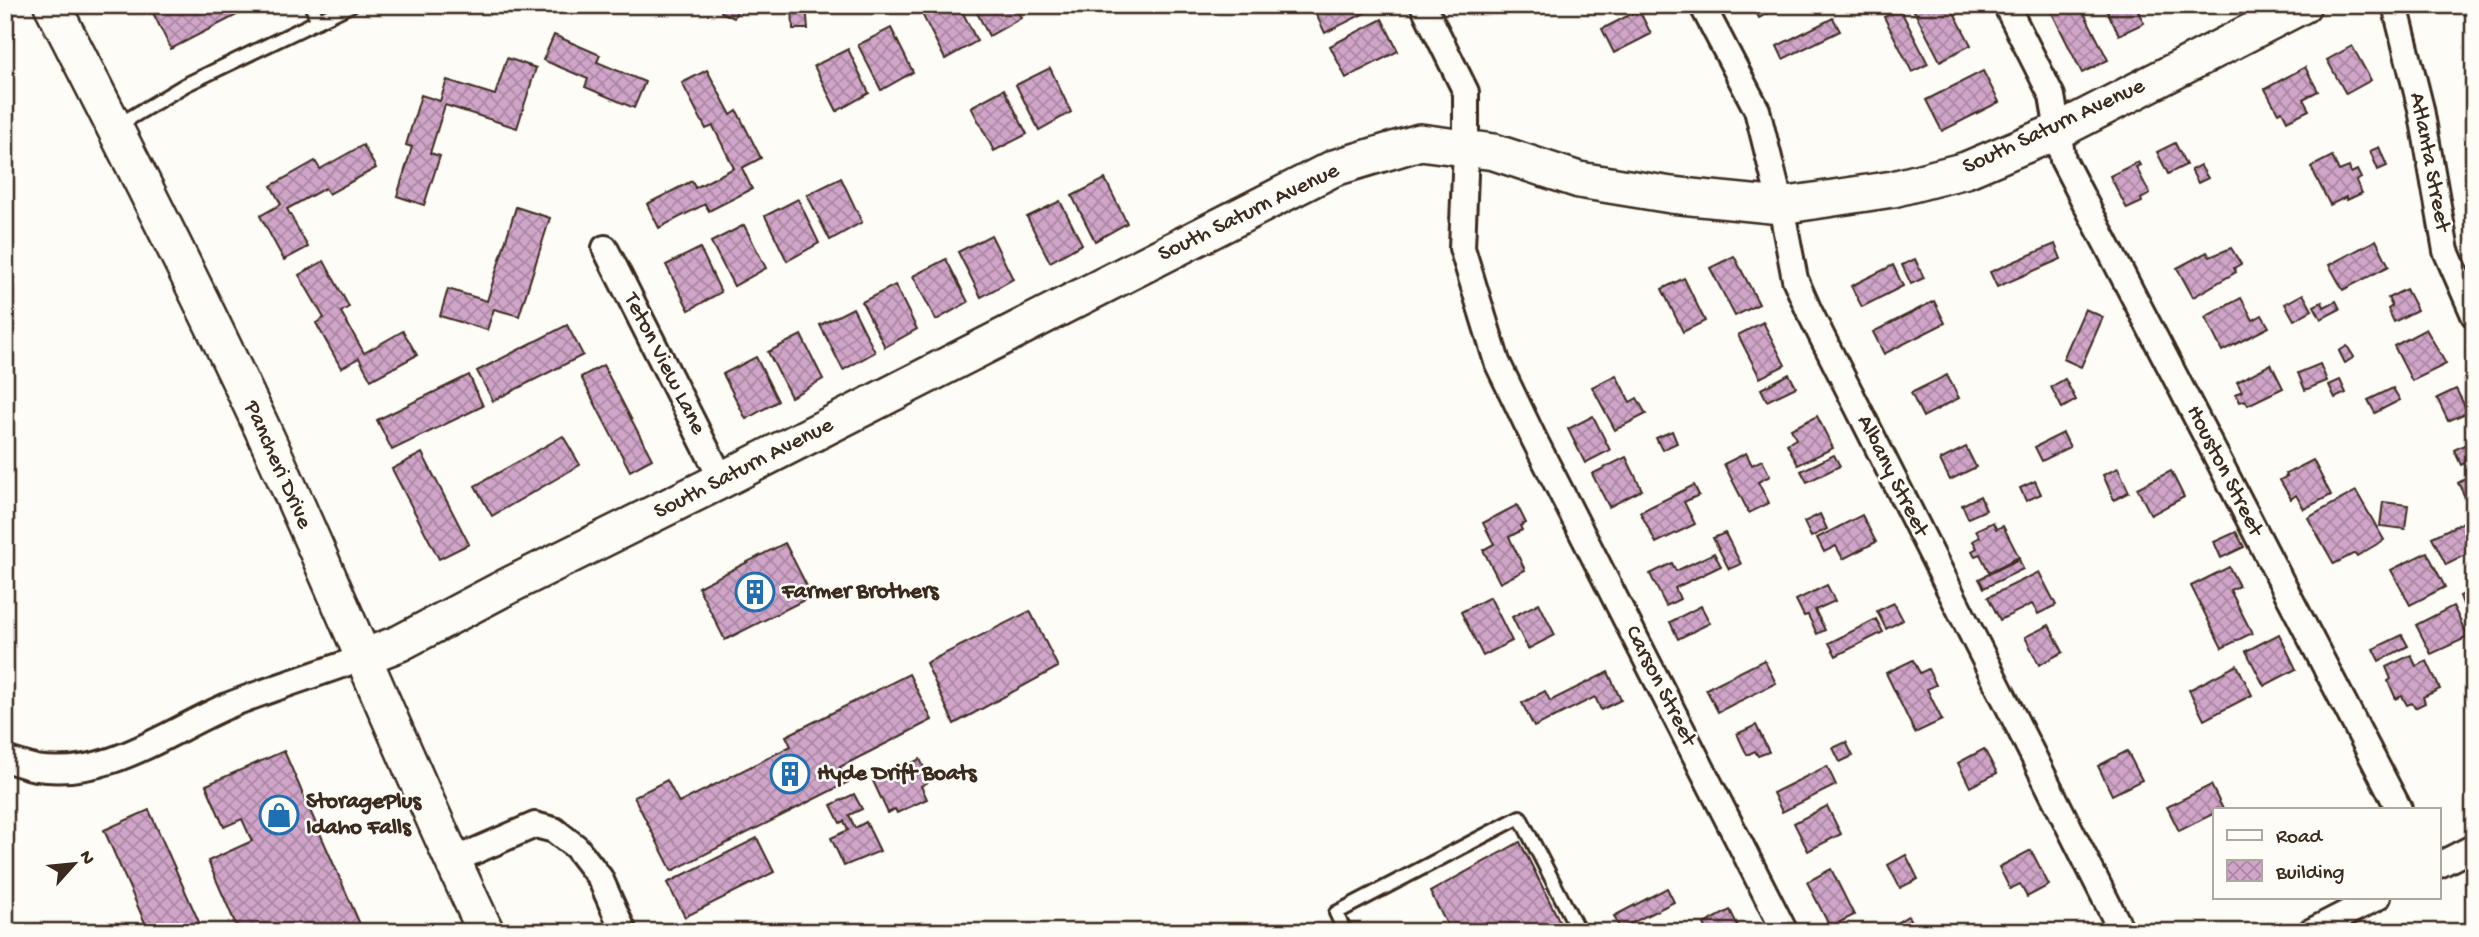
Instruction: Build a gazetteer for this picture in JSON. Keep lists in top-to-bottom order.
{
  "streets": {
    "street": [
      "South Saturn Avenue",
      "Atlanta Street",
      "Teton View Lane",
      "Pancheri Drive",
      "Houston Street",
      "Albany Street",
      "Carson Street"
    ]
  },
  "crossings": [
    ["South Saturn Avenue", "Teton View Lane"],
    ["South Saturn Avenue", "Pancheri Drive"],
    ["South Saturn Avenue", "Houston Street"],
    ["South Saturn Avenue", "Albany Street"],
    ["South Saturn Avenue", "Carson Street"]
  ],
  "places": {
    "building": ["Farmer Brothers", "Hyde Drift Boats"],
    "shop": ["StoragePlus Idaho Falls"]
  },
  "legend": ["Road", "Building"],
  "north": "top right"
}
